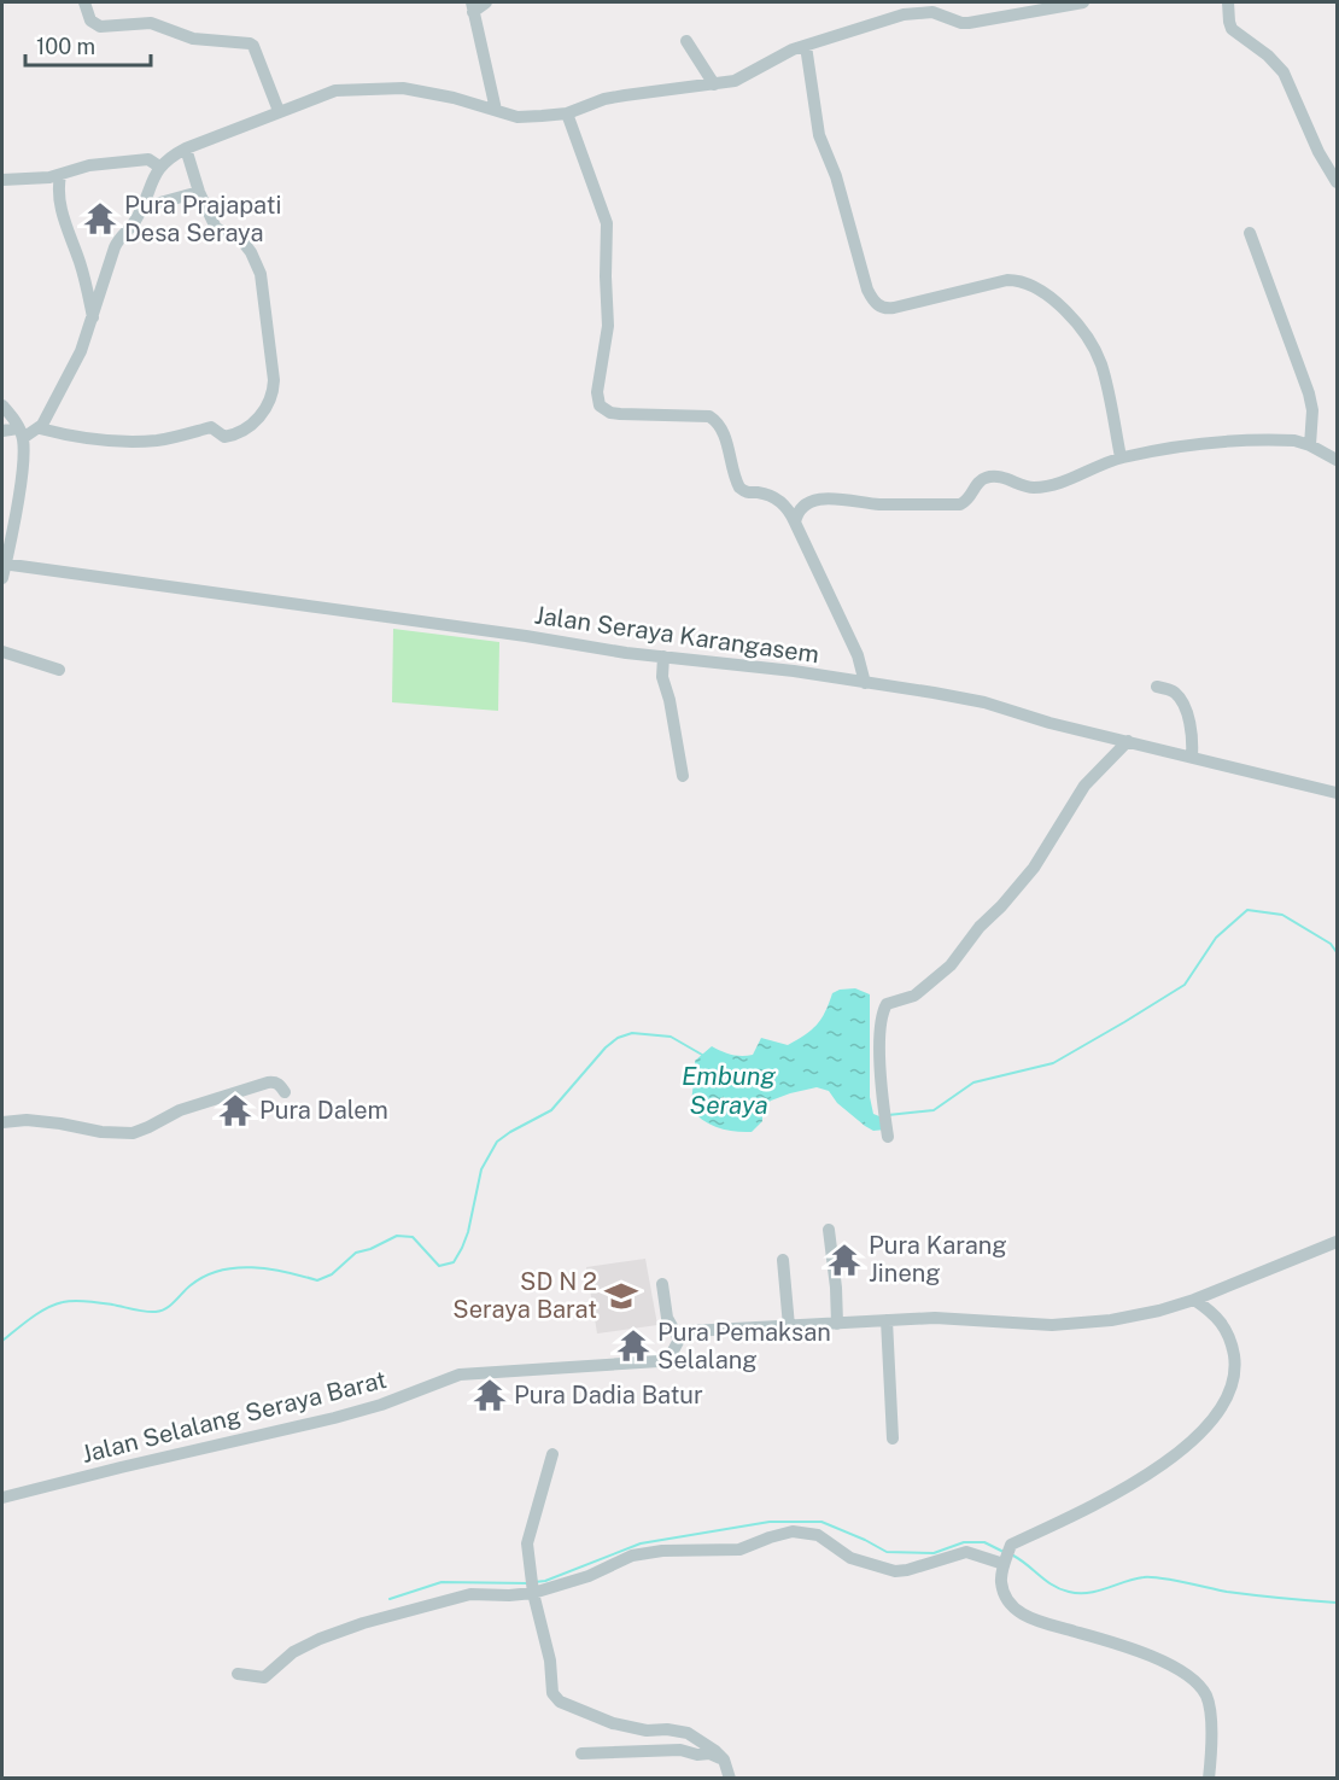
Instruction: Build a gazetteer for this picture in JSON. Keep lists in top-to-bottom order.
{
  "streets": {
    "street": ["Jalan Seraya Karangasem", "Jalan Selalang Seraya Barat"]
  },
  "water": ["Embung Seraya"],
  "places": {
    "temple": [
      "Pura Prajapati Desa Seraya",
      "Pura Dalem",
      "Pura Karang Jineng",
      "Pura Pemaksan Selalang",
      "Pura Dadia Batur"
    ],
    "school or university": ["SD N 2 Seraya Barat"]
  },
  "scale_bar": "100 m"
}
